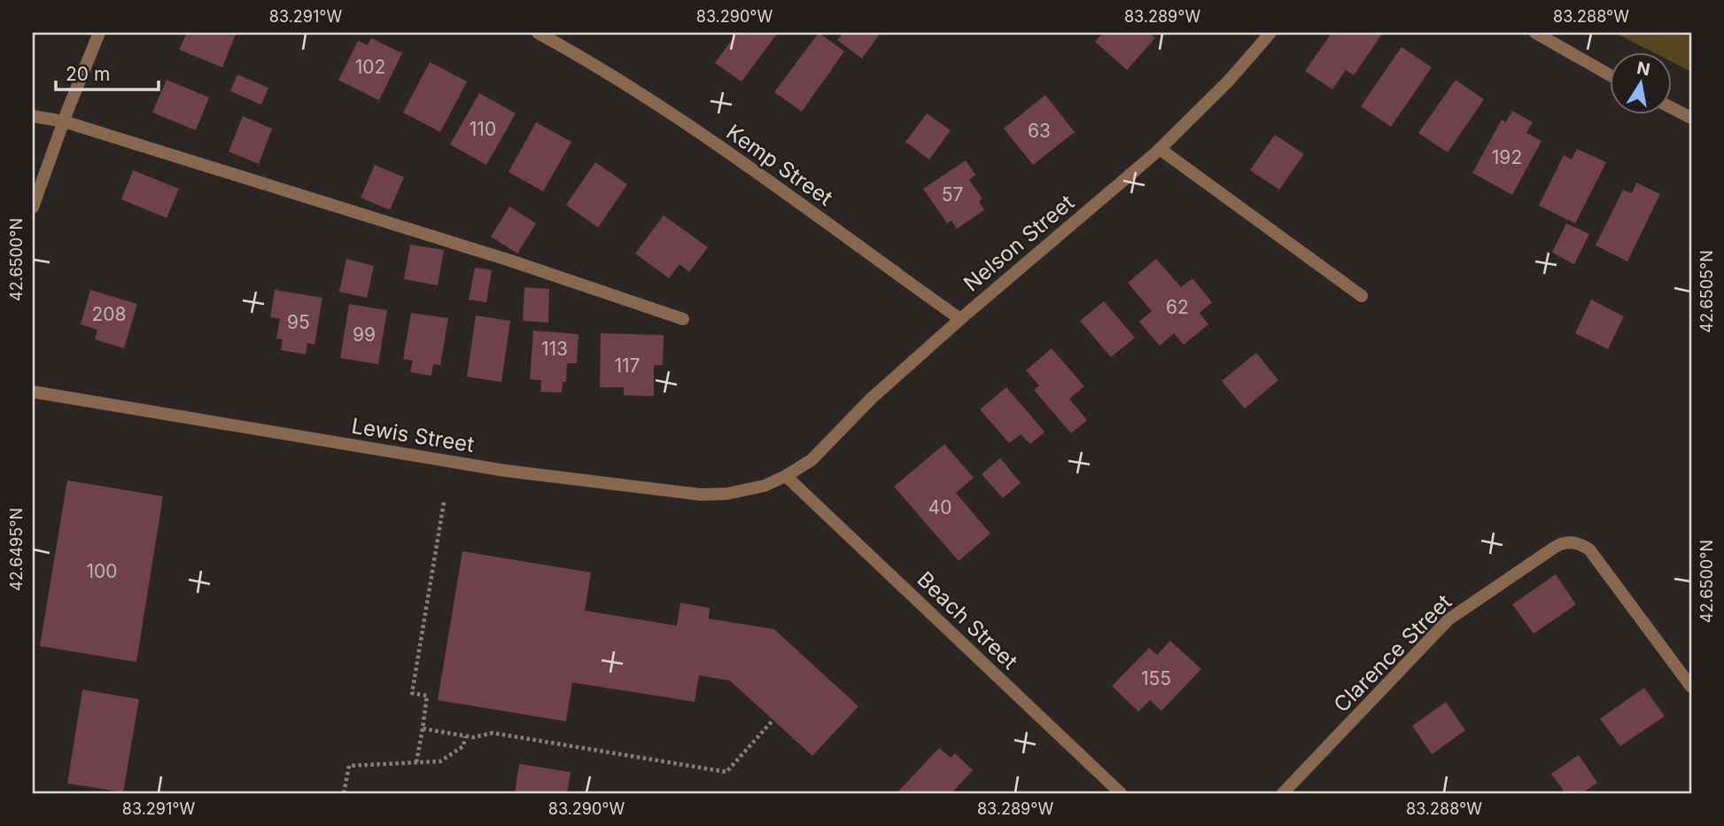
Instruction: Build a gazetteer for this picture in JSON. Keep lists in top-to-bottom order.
{
  "streets": {
    "street": [
      "Kemp Street",
      "Nelson Street",
      "Lewis Street",
      "Beach Street",
      "Clarence Street"
    ]
  },
  "crossings": [
    ["Kemp Street", "Nelson Street"],
    ["Nelson Street", "Lewis Street"],
    ["Nelson Street", "Beach Street"],
    ["Lewis Street", "Beach Street"]
  ],
  "house_numbers": [
    "102",
    "110",
    "63",
    "192",
    "57",
    "62",
    "208",
    "95",
    "99",
    "113",
    "117",
    "40",
    "100",
    "155"
  ],
  "scale_bar": "20 m",
  "north": "top",
  "coordinates": [
    "83.291°W",
    "83.290°W",
    "83.289°W",
    "83.288°W",
    "42.6500°N",
    "42.6505°N",
    "42.6495°N"
  ]
}
